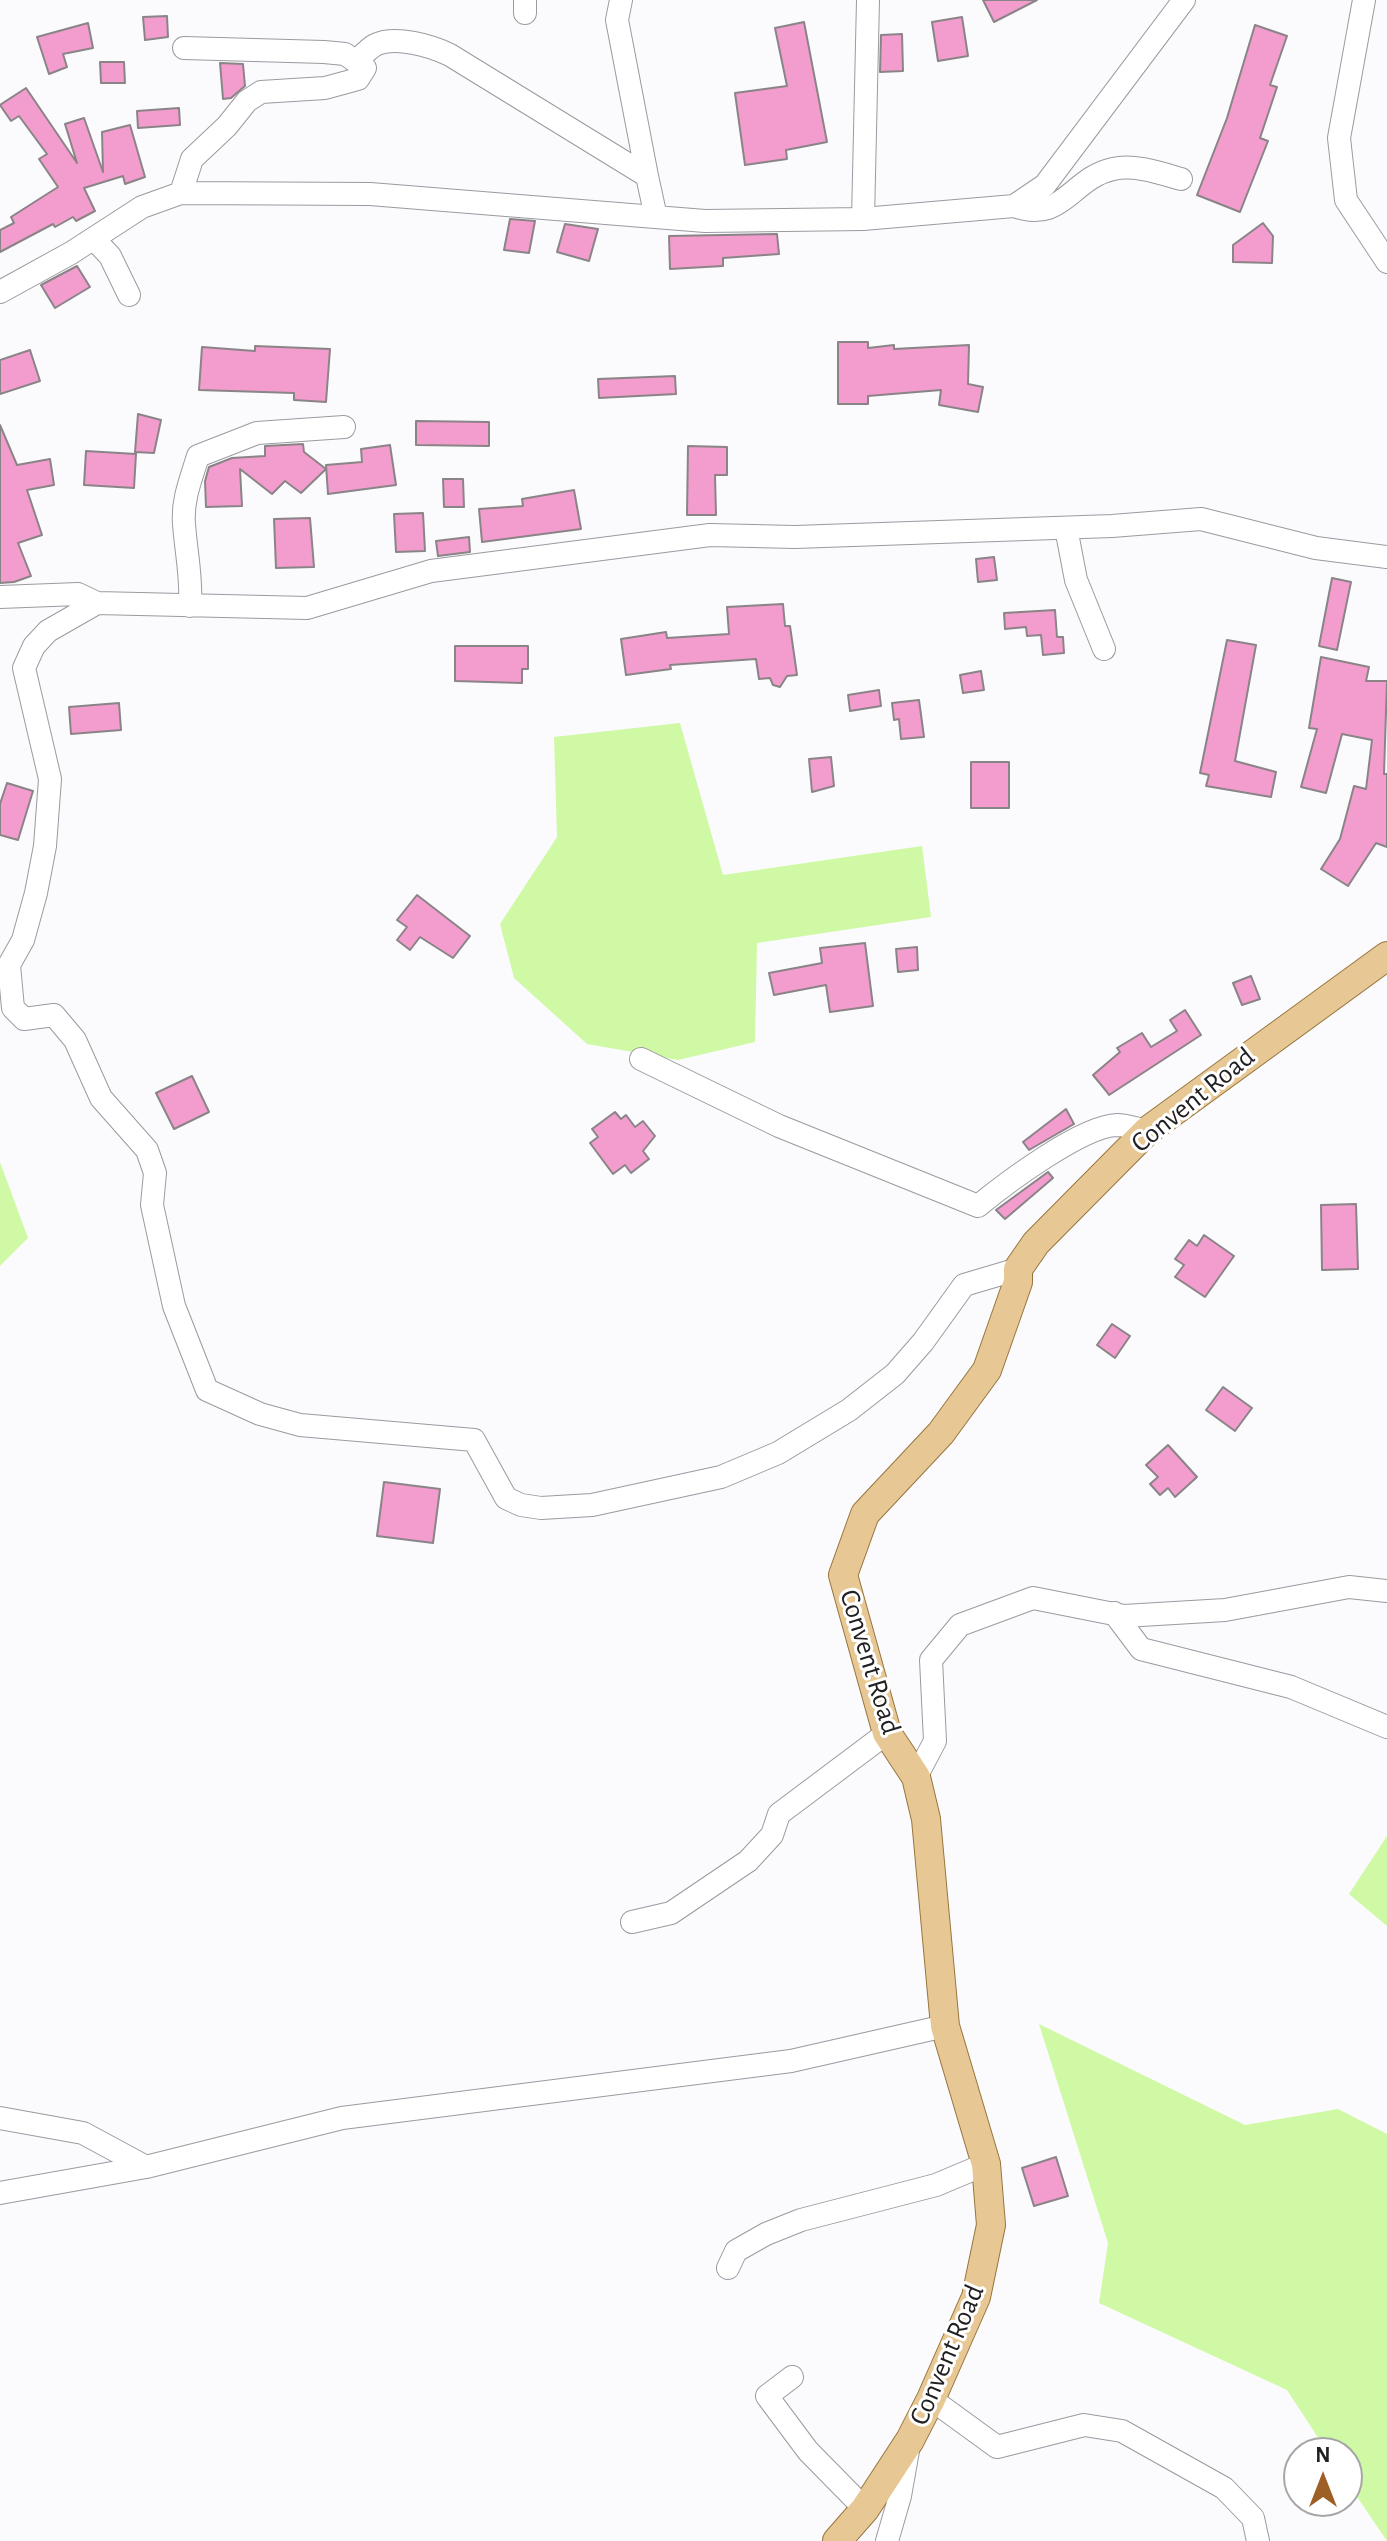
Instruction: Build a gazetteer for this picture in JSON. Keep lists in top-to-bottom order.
{
  "streets": {
    "main road": ["Convent Road"]
  },
  "north": "top"
}
